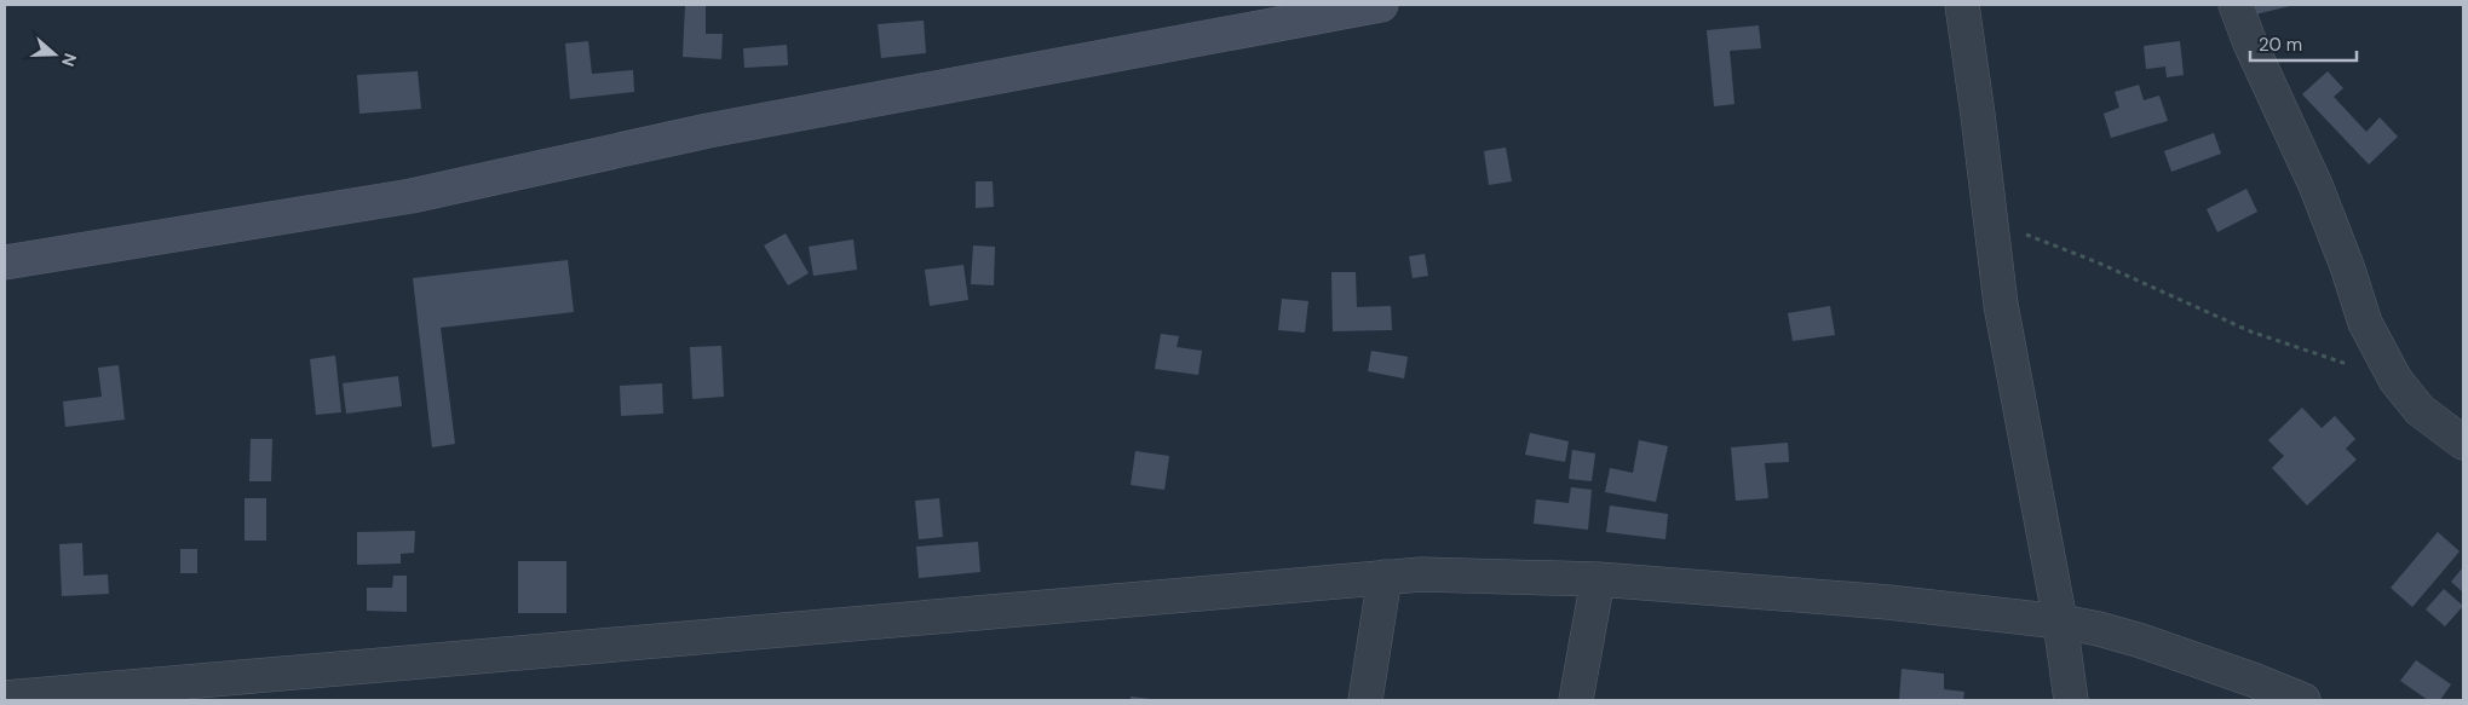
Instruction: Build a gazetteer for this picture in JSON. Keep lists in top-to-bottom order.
{
  "scale_bar": "20 m",
  "north": "right"
}
